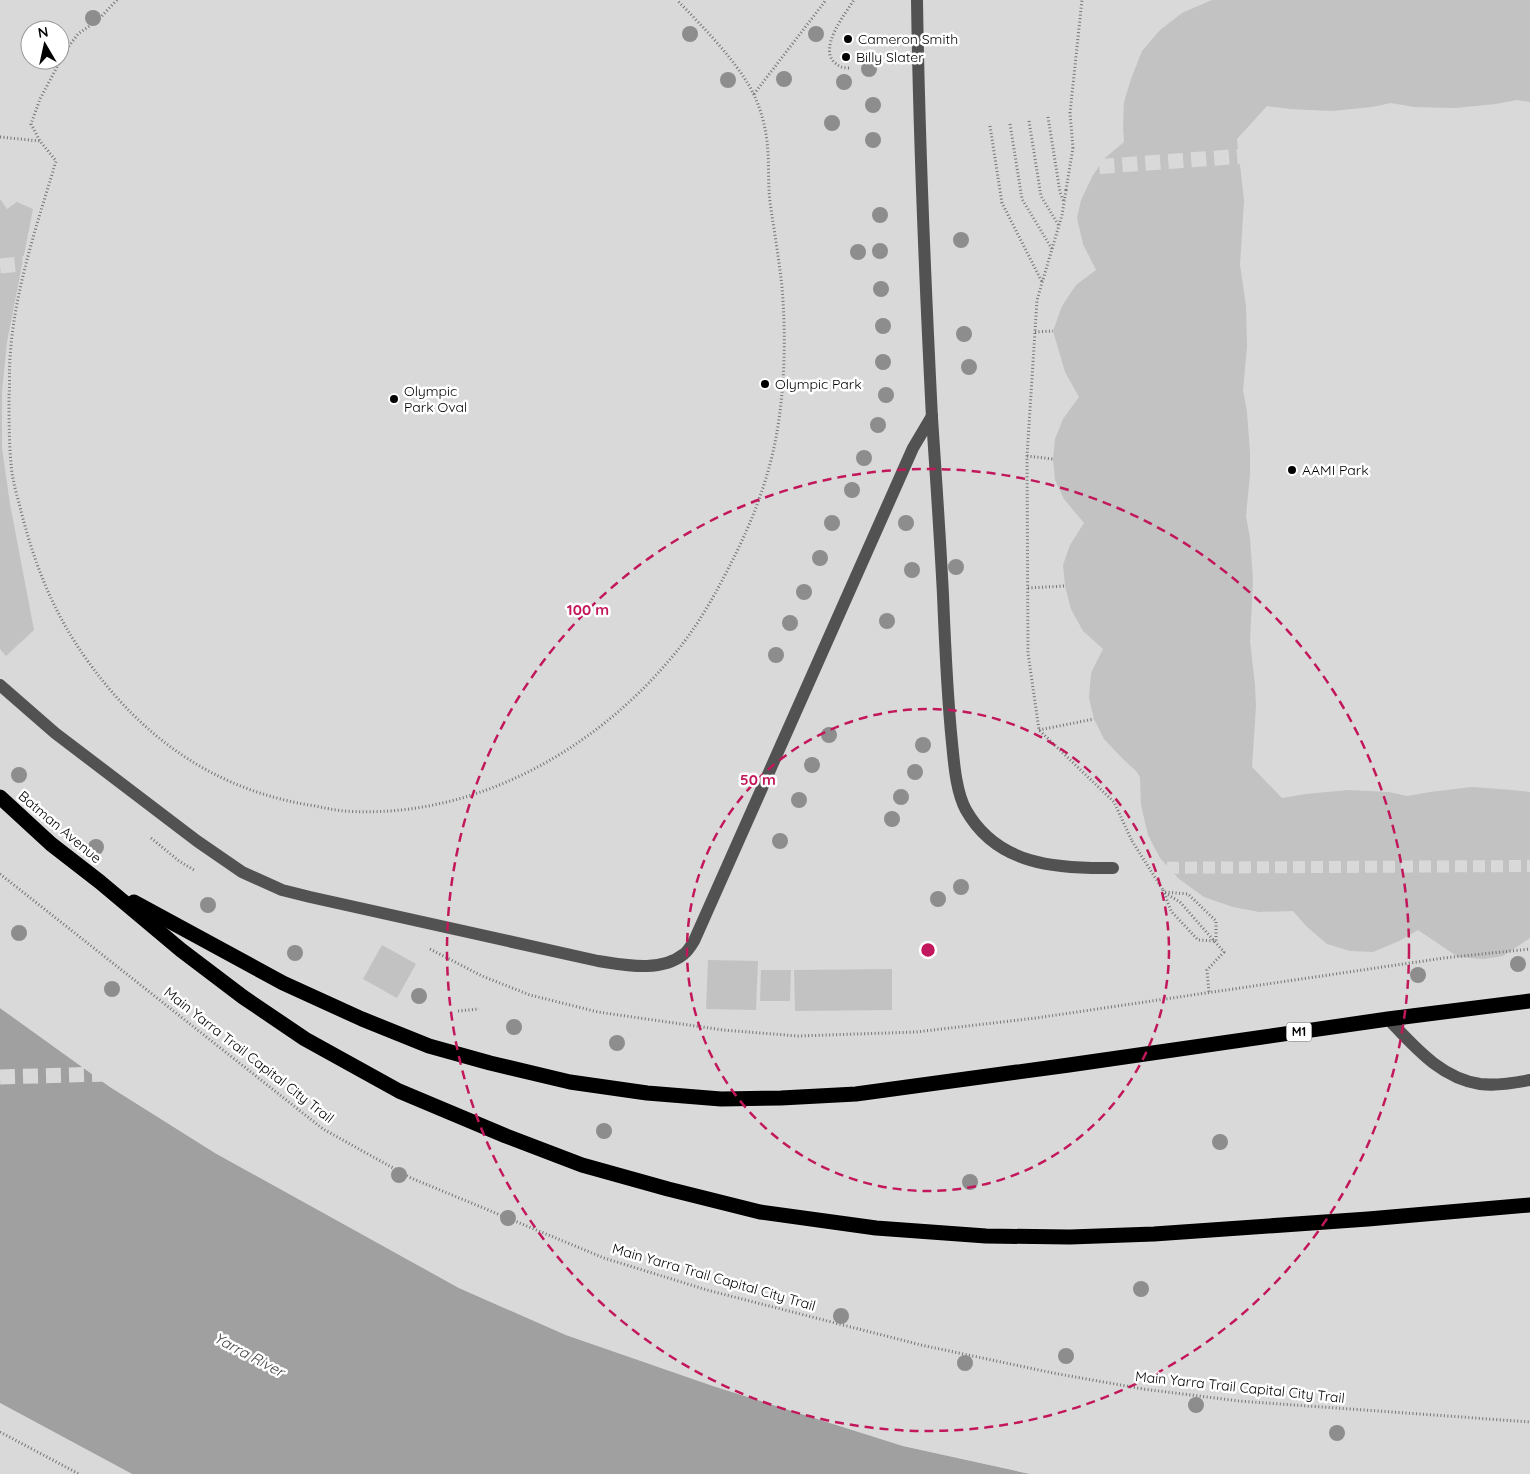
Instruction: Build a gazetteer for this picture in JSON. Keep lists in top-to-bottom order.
{
  "streets": {
    "highway": ["Batman Avenue", "M1"],
    "path": ["Main Yarra Trail Capital City Trail"]
  },
  "crossings": [
    ["Batman Avenue", "M1"]
  ],
  "water": ["Yarra River"],
  "places": [
    "Cameron Smith",
    "Billy Slater",
    "Olympic Park",
    "Olympic Park Oval",
    "AAMI Park"
  ],
  "north": "top",
  "rings": ["100 m", "50 m"]
}
